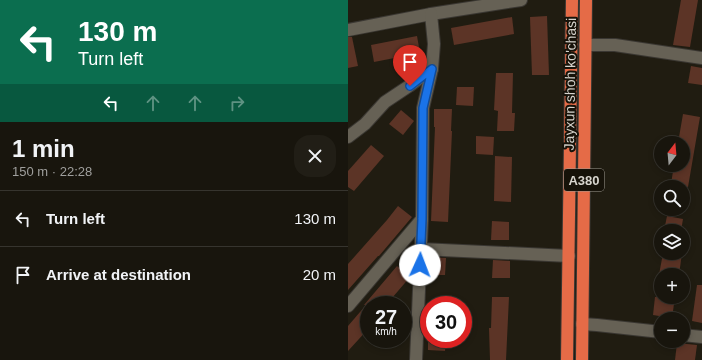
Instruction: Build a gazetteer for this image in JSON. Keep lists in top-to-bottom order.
{
  "streets": {
    "highway": ["Jayxun shoh ko'chasi", "A380"]
  },
  "north": "top",
  "page": {
    "turn": ["130 m", "Turn left"],
    "heading": ["1 min", "150 m · 22:28"],
    "map_buttons": ["+", "−"],
    "list": [
      {
        "name": "Turn left",
        "value": "130 m"
      },
      {
        "name": "Arrive at destination",
        "value": "20 m"
      }
    ],
    "speed": "27 km/h",
    "limit": "30"
  }
}
